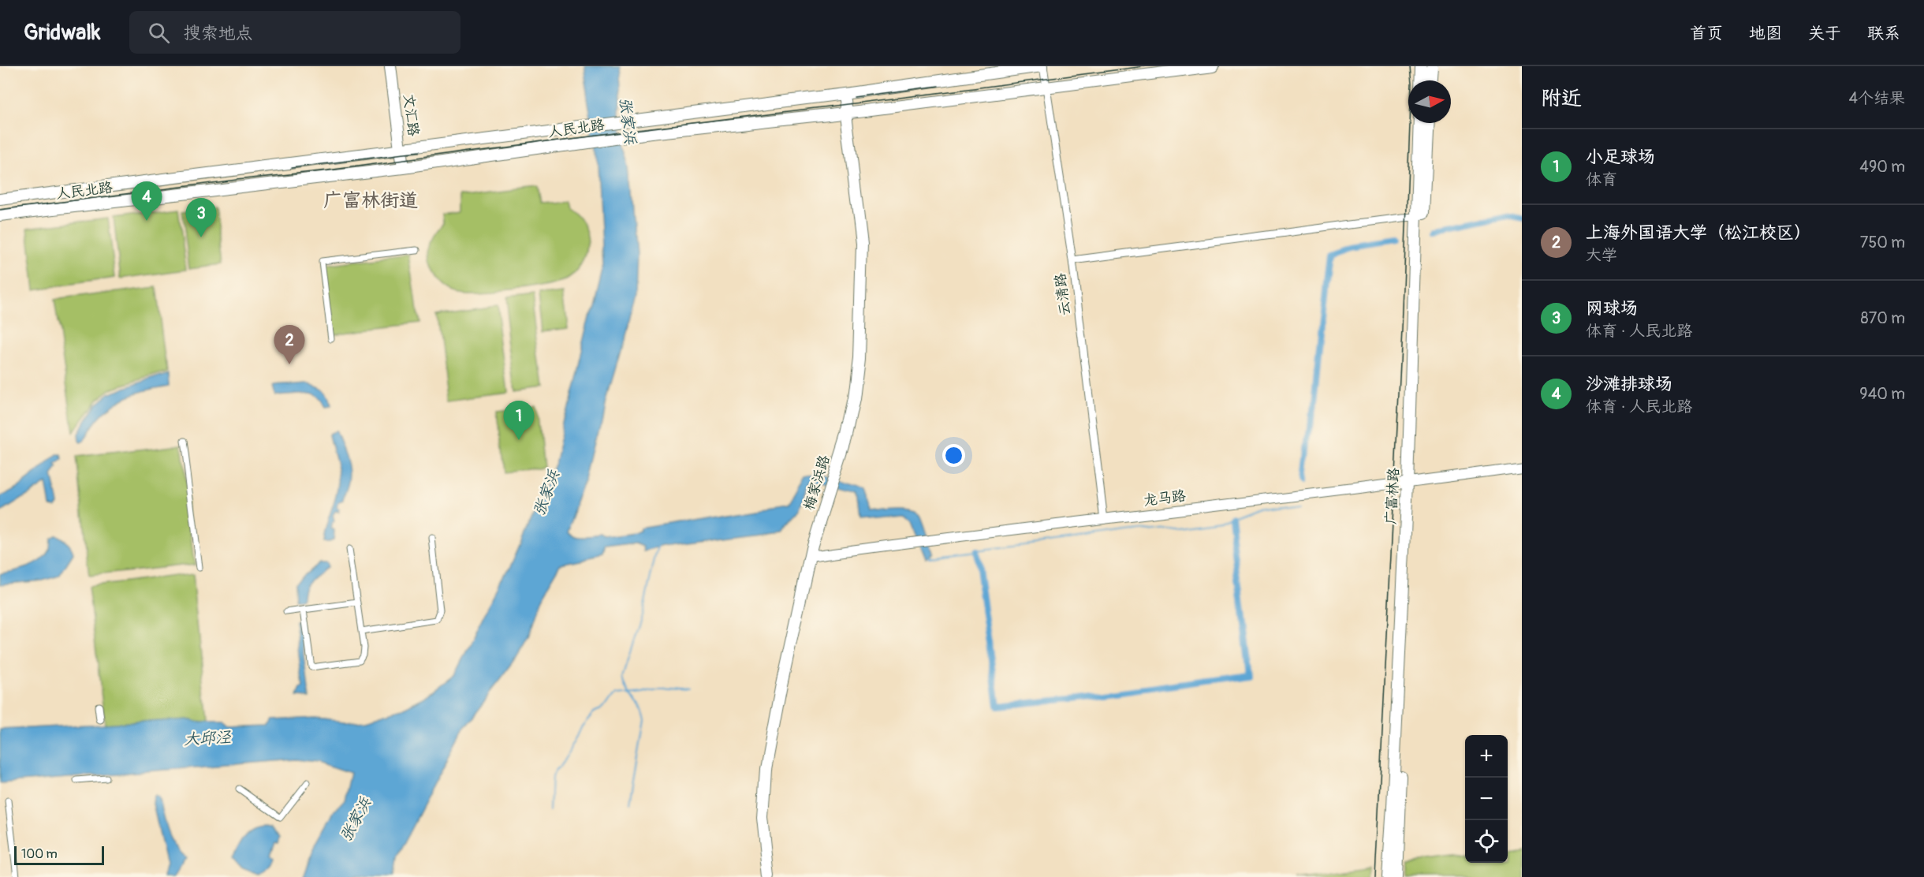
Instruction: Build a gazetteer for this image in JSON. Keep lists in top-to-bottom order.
{
  "streets": {
    "main road": [
      "文汇路",
      "人民北路",
      "梅家浜路",
      "广富林路"
    ],
    "street": ["云清路", "龙马路"]
  },
  "crossings": [
    ["文汇路", "人民北路"],
    ["人民北路", "云清路"],
    ["人民北路", "梅家浜路"],
    ["云清路", "龙马路"],
    ["梅家浜路", "龙马路"],
    ["广富林路", "龙马路"]
  ],
  "districts": ["广富林街道"],
  "water": ["张家浜", "大邱泾"],
  "scale_bar": "100 m",
  "north": "right",
  "page": {
    "header": "Gridwalk",
    "search": "搜索地点",
    "nav": [
      "首页",
      "地图",
      "关于",
      "联系"
    ],
    "heading": ["附近", "4个结果"],
    "list": [
      {
        "mark": "1",
        "name": "小足球场",
        "note": "体育",
        "value": "490 m"
      },
      {
        "mark": "2",
        "name": "上海外国语大学（松江校区）",
        "note": "大学",
        "value": "750 m"
      },
      {
        "mark": "3",
        "name": "网球场",
        "note": "体育 · 人民北路",
        "value": "870 m"
      },
      {
        "mark": "4",
        "name": "沙滩排球场",
        "note": "体育 · 人民北路",
        "value": "940 m"
      }
    ],
    "pins": [
      "4",
      "3",
      "2",
      "1"
    ],
    "map_buttons": ["+", "−"],
    "scale": "100 m"
  }
}
